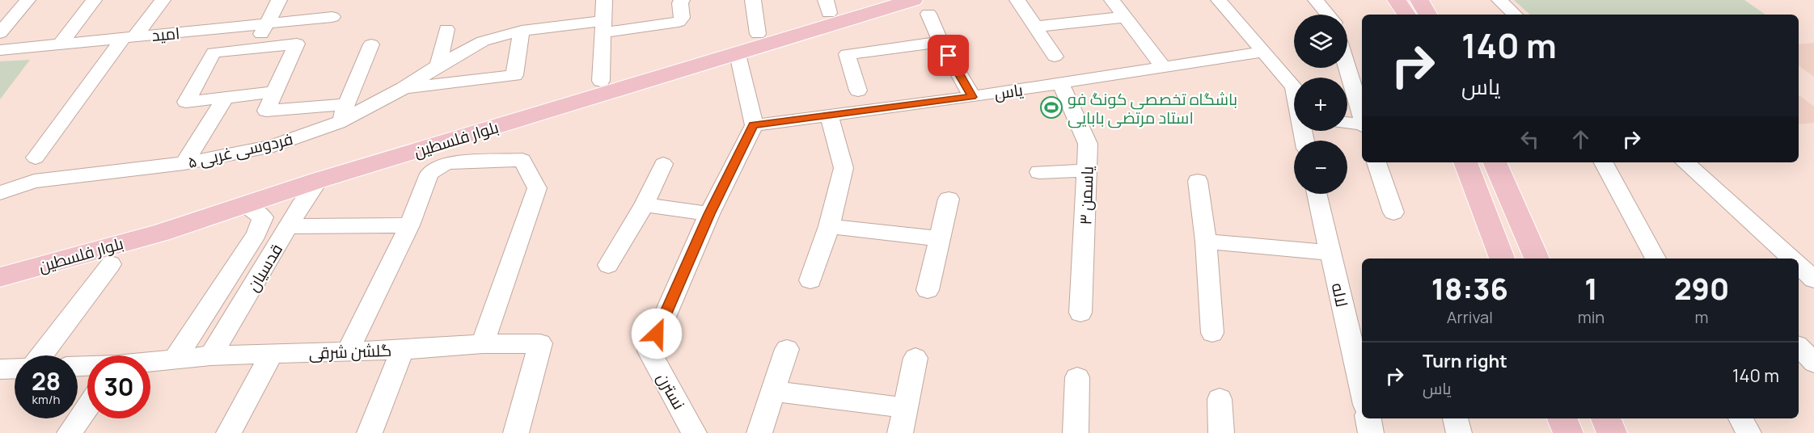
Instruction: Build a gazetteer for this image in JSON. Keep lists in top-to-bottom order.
{
  "streets": {
    "main road": ["بلوار فلسطین"],
    "street": [
      "امید",
      "یاس",
      "فردوسی غربی ۵",
      "یاسمن ۳",
      "قدسیان",
      "لاله",
      "گلشن شرقی",
      "نسترن"
    ]
  },
  "crossings": [
    ["یاس", "یاسمن ۳"],
    ["یاس", "نسترن"],
    ["بلوار فلسطین", "قدسیان"],
    ["قدسیان", "گلشن شرقی"]
  ],
  "places": {
    "sports": ["باشگاه تخصصی کونگ فو استاد مرتضی بابایی"]
  },
  "page": {
    "map_buttons": ["+", "−"],
    "turn": ["140 m", "یاس"],
    "eta": [
      "18:36",
      "Arrival",
      "1",
      "min",
      "290",
      "m"
    ],
    "list": [
      {
        "name": "Turn right",
        "note": "یاس",
        "value": "140 m"
      }
    ],
    "speed": "28 km/h",
    "limit": "30"
  }
}
